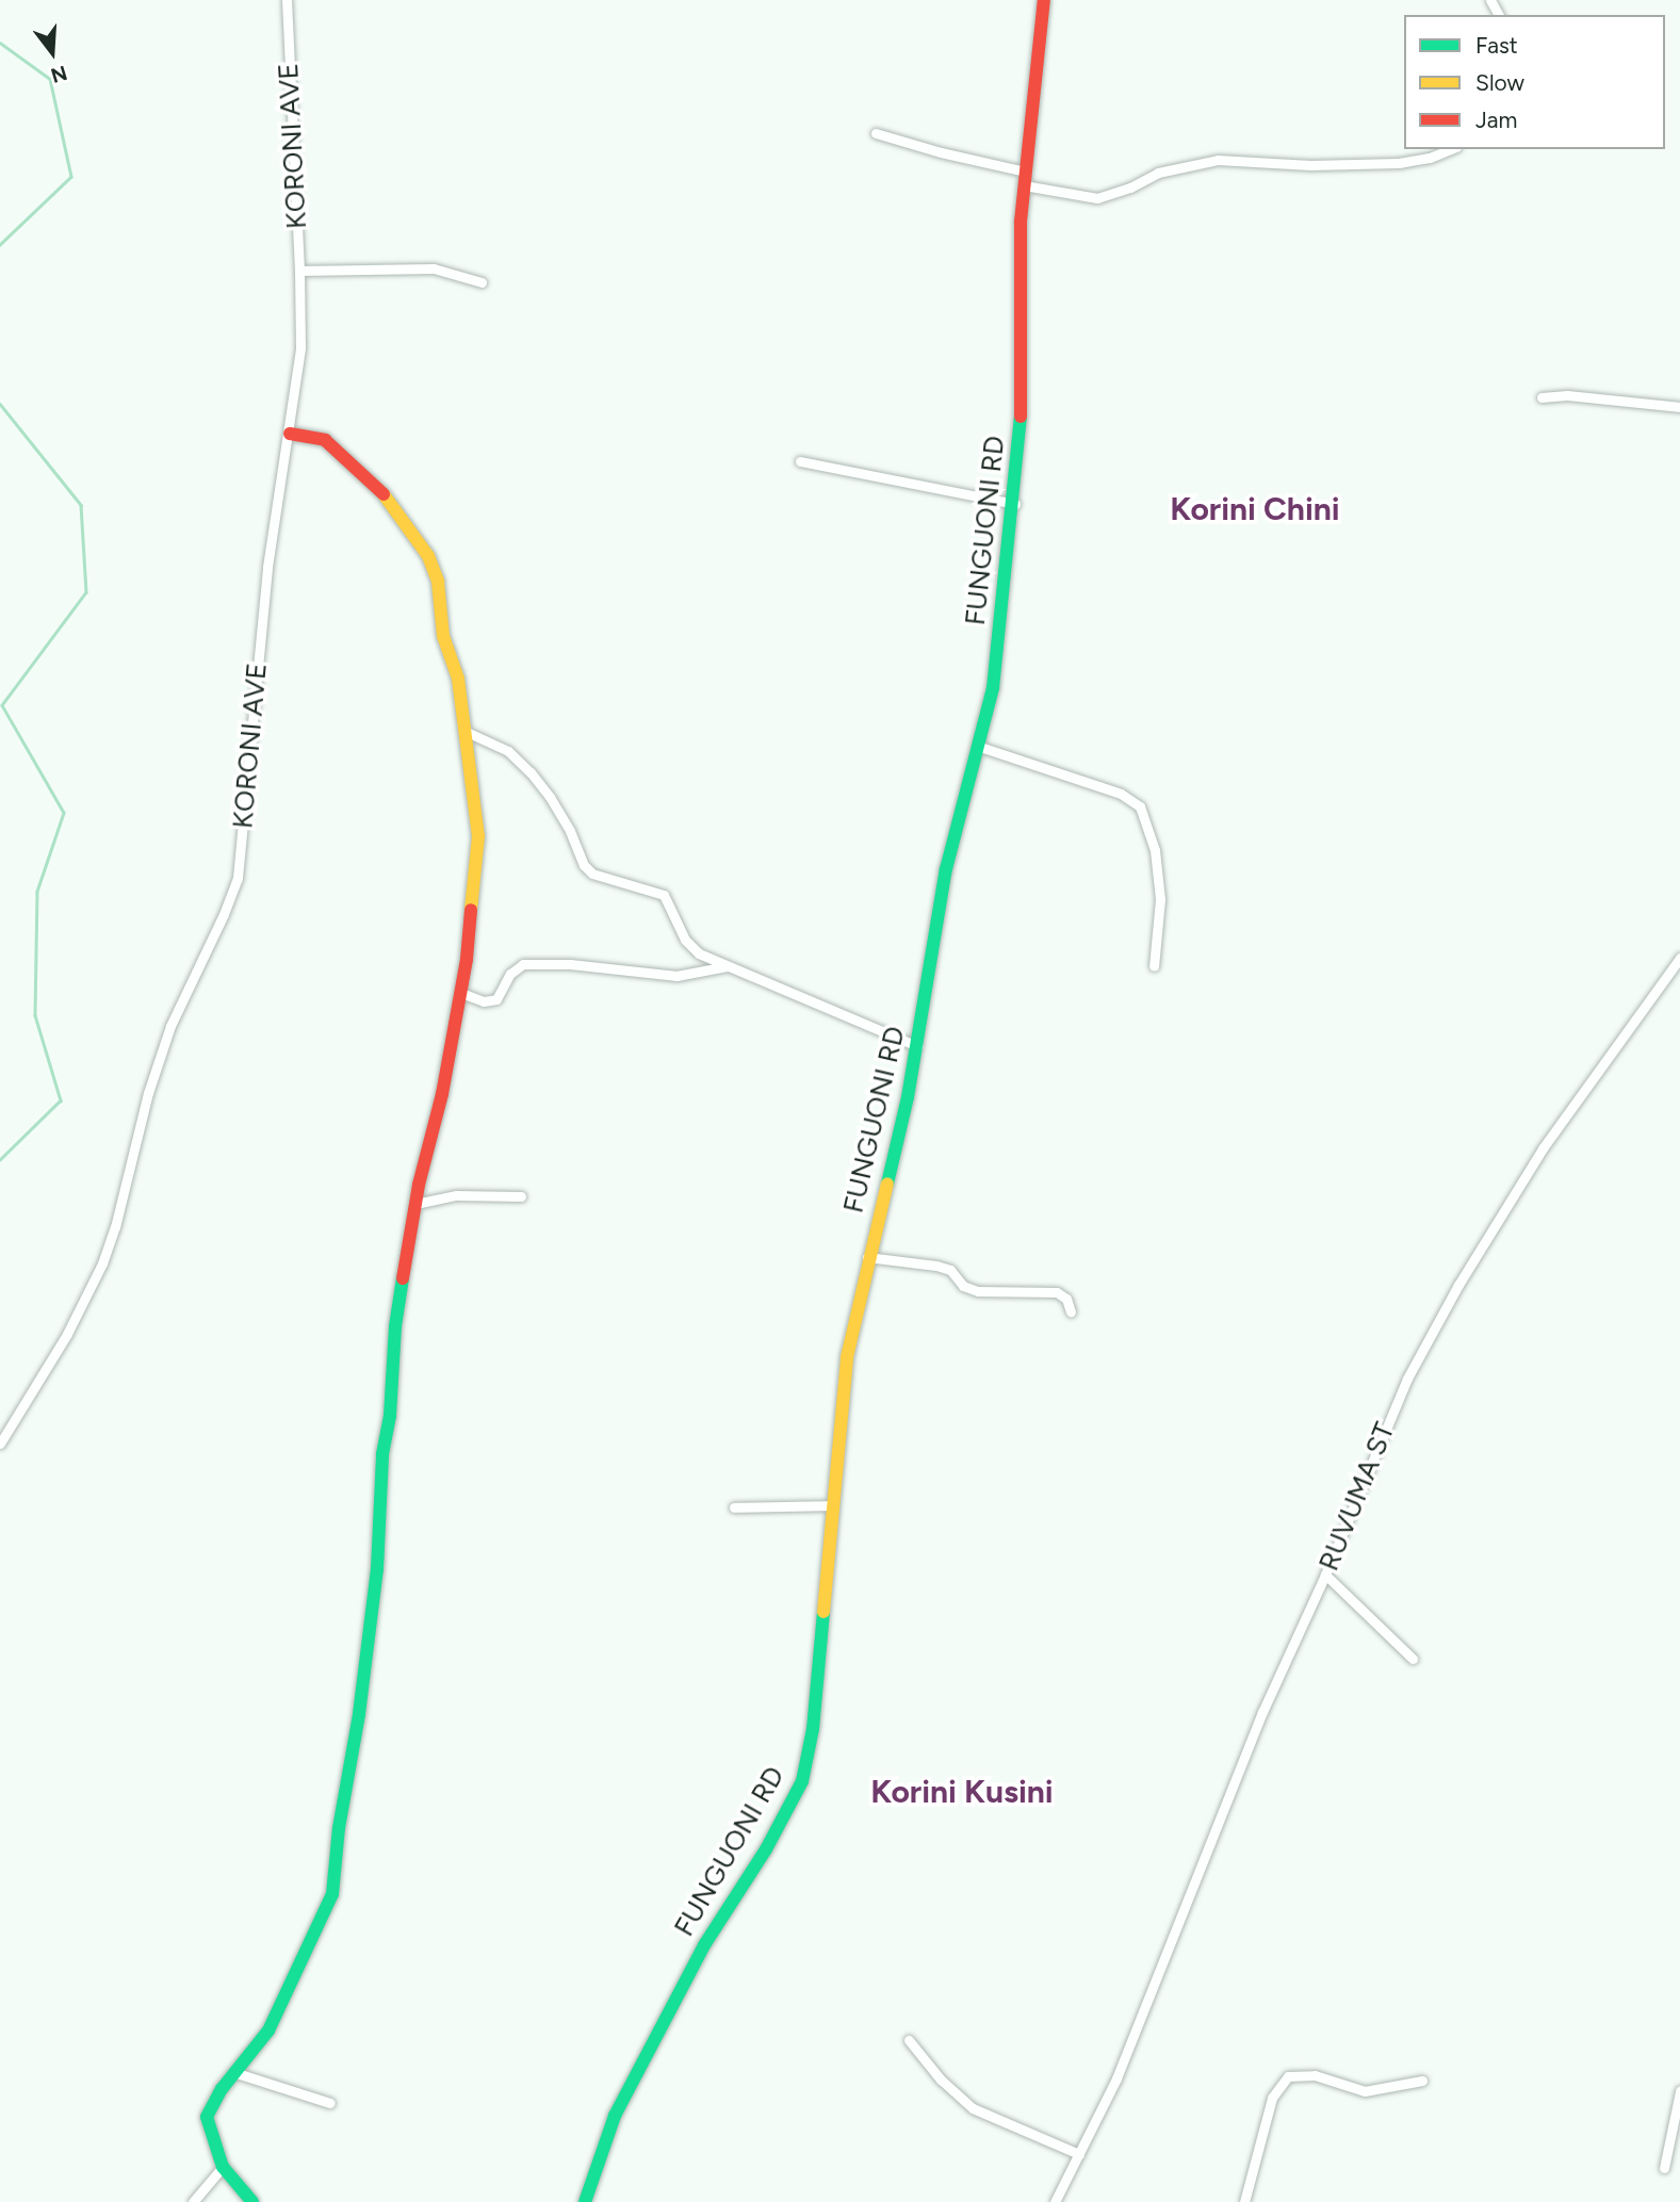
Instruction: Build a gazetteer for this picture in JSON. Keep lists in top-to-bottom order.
{
  "streets": {
    "street": ["KORONI AVE", "FUNGUONI RD", "RUVUMA ST"]
  },
  "districts": ["Korini Chini", "Korini Kusini"],
  "legend": ["Fast", "Slow", "Jam"],
  "north": "bottom"
}
